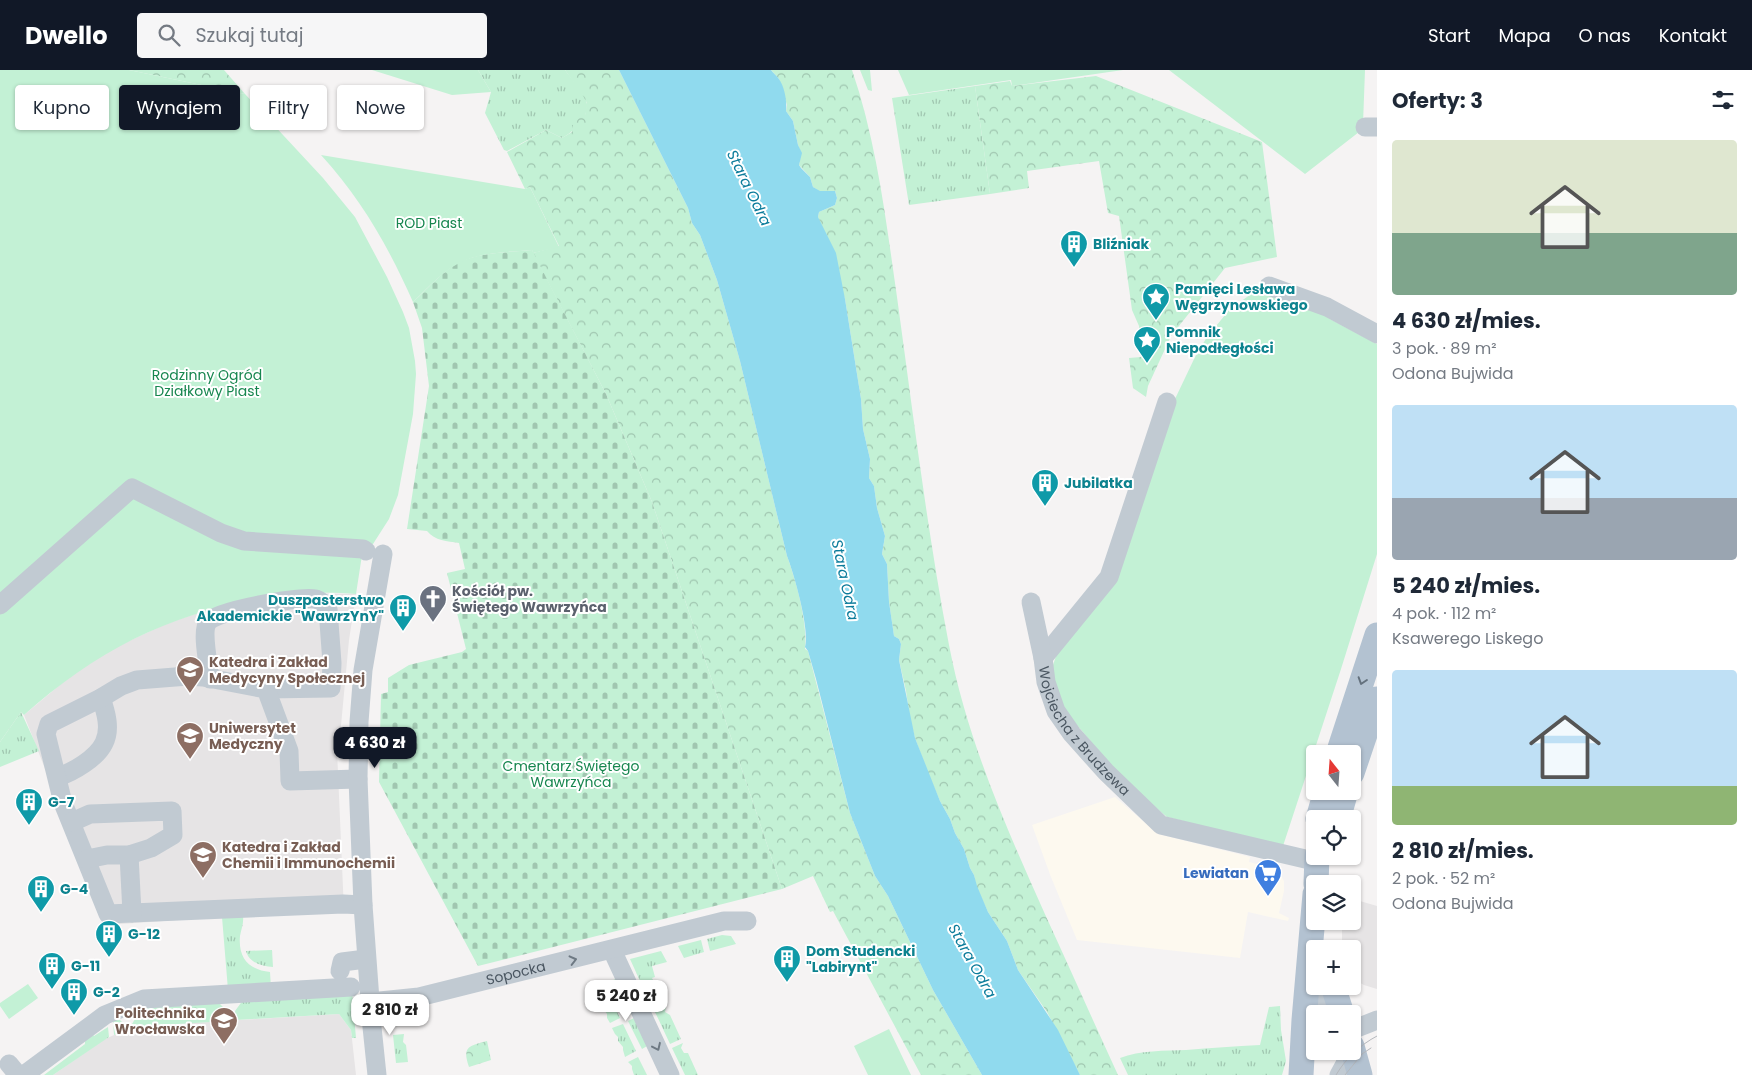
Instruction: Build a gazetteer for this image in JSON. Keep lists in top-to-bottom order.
{
  "streets": {
    "street": ["Wojciecha z Brudzewa", "Sopocka"]
  },
  "one_way": ["Sopocka"],
  "water": ["Stara Odra"],
  "parks": ["ROD Piast", "Rodzinny Ogród Działkowy Piast", "Cmentarz Świętego Wawrzyńca"],
  "places": {
    "building": [
      "Bliźniak",
      "Jubilatka",
      "Duszpasterstwo Akademickie \"WawrzYnY\"",
      "G-7",
      "G-4",
      "G-12",
      "Dom Studencki \"Labirynt\"",
      "G-11",
      "G-2"
    ],
    "place": ["Pamięci Lesława Węgrzynowskiego", "Pomnik Niepodłegłości"],
    "church": ["Kościół pw. Świętego Wawrzyńca"],
    "school or university": [
      "Katedra i Zakład Medycyny Społecznej",
      "Uniwersytet Medyczny",
      "Katedra i Zakład Chemii i Immunochemii",
      "Politechnika Wrocławska"
    ],
    "supermarket": ["Lewiatan"]
  },
  "north": "top",
  "page": {
    "header": "Dwello",
    "search": "Szukaj tutaj",
    "nav": [
      "Start",
      "Mapa",
      "O nas",
      "Kontakt"
    ],
    "heading": "Oferty: 3",
    "chip": [
      "Kupno",
      "Wynajem",
      "Filtry",
      "Nowe"
    ],
    "list": [
      {
        "name": "4 630 zł/mies.",
        "note": "3 pok. · 89 m² · Odona Bujwida"
      },
      {
        "name": "5 240 zł/mies.",
        "note": "4 pok. · 112 m² · Ksawerego Liskego"
      },
      {
        "name": "2 810 zł/mies.",
        "note": "2 pok. · 52 m² · Odona Bujwida"
      }
    ],
    "price": ["4 630 zł", "5 240 zł", "2 810 zł"],
    "map_buttons": ["+", "−"]
  }
}
